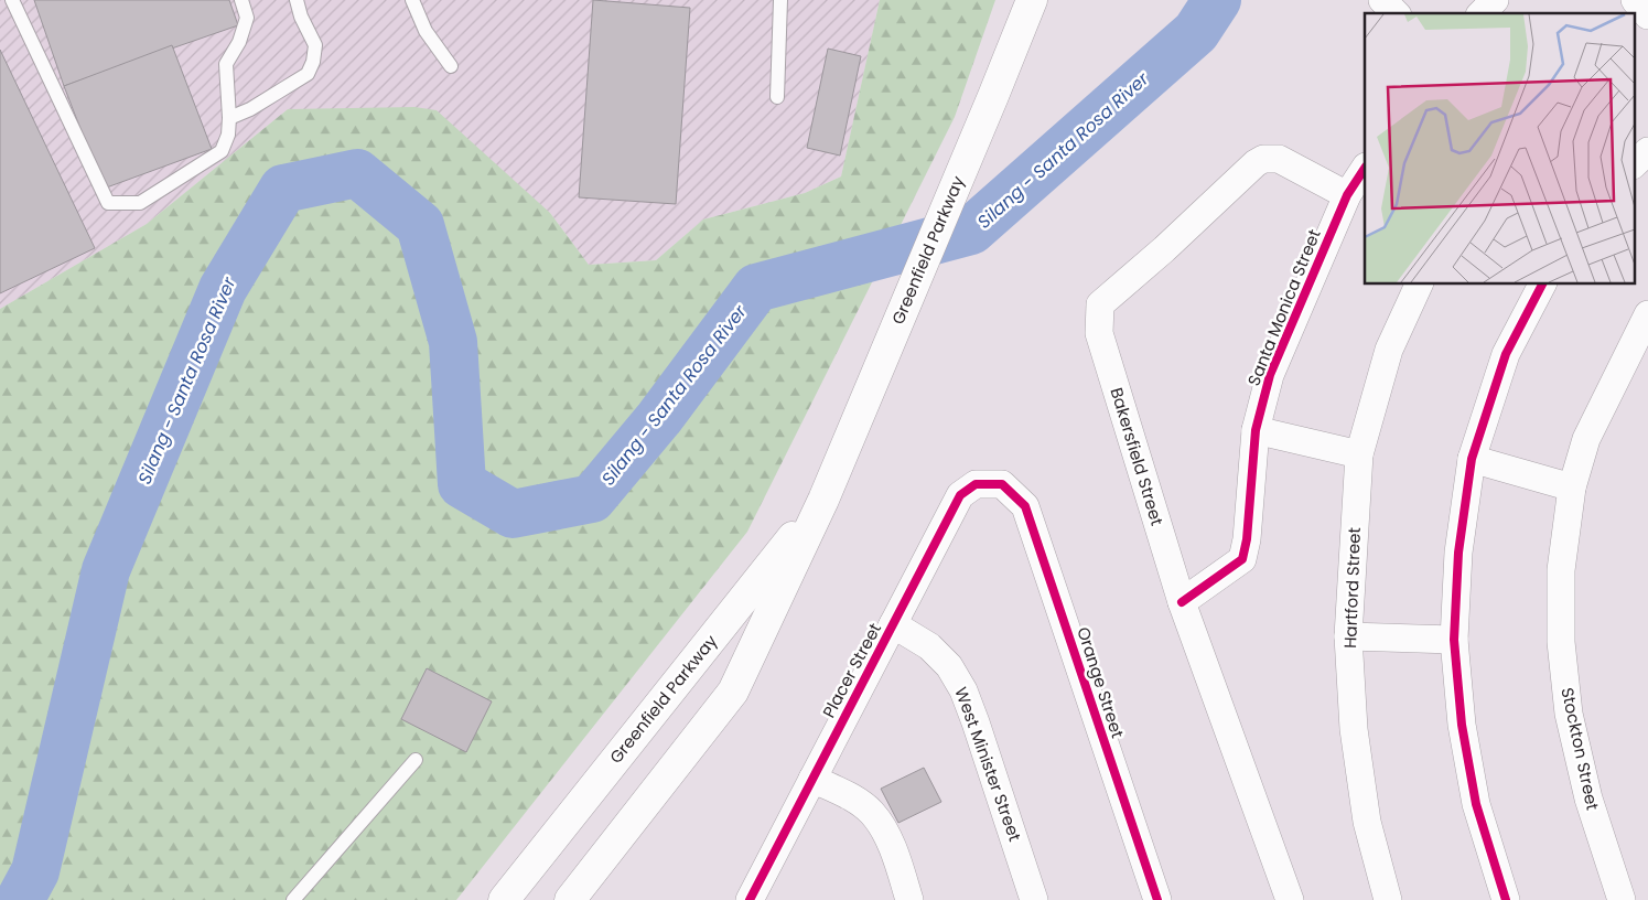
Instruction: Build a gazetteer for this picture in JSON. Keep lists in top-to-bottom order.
{
  "streets": {
    "main road": ["Greenfield Parkway"],
    "street": [
      "Santa Monica Street",
      "Bakersfield Street",
      "Hartford Street",
      "Placer Street",
      "Orange Street",
      "Stockton Street",
      "West Minister Street"
    ]
  },
  "crossings": [
    ["Santa Monica Street", "Bakersfield Street"],
    ["Placer Street", "Orange Street"],
    ["Placer Street", "West Minister Street"]
  ],
  "water": ["Silang - Santa Rosa River"]
}
